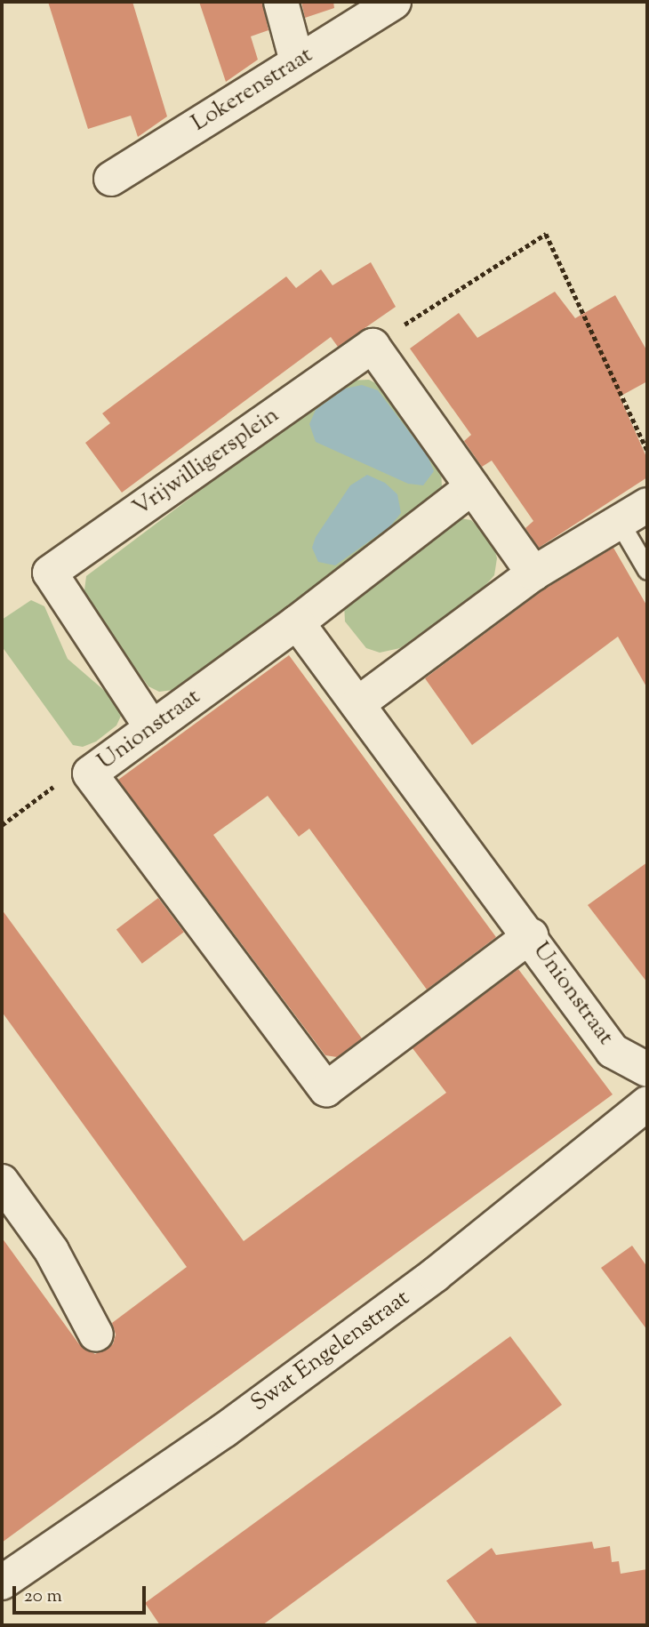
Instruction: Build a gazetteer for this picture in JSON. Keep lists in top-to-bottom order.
{
  "streets": {
    "street": [
      "Lokerenstraat",
      "Vrijwilligersplein",
      "Unionstraat",
      "Swat Engelenstraat"
    ]
  },
  "crossings": [
    ["Vrijwilligersplein", "Unionstraat"]
  ],
  "scale_bar": "20 m"
}
